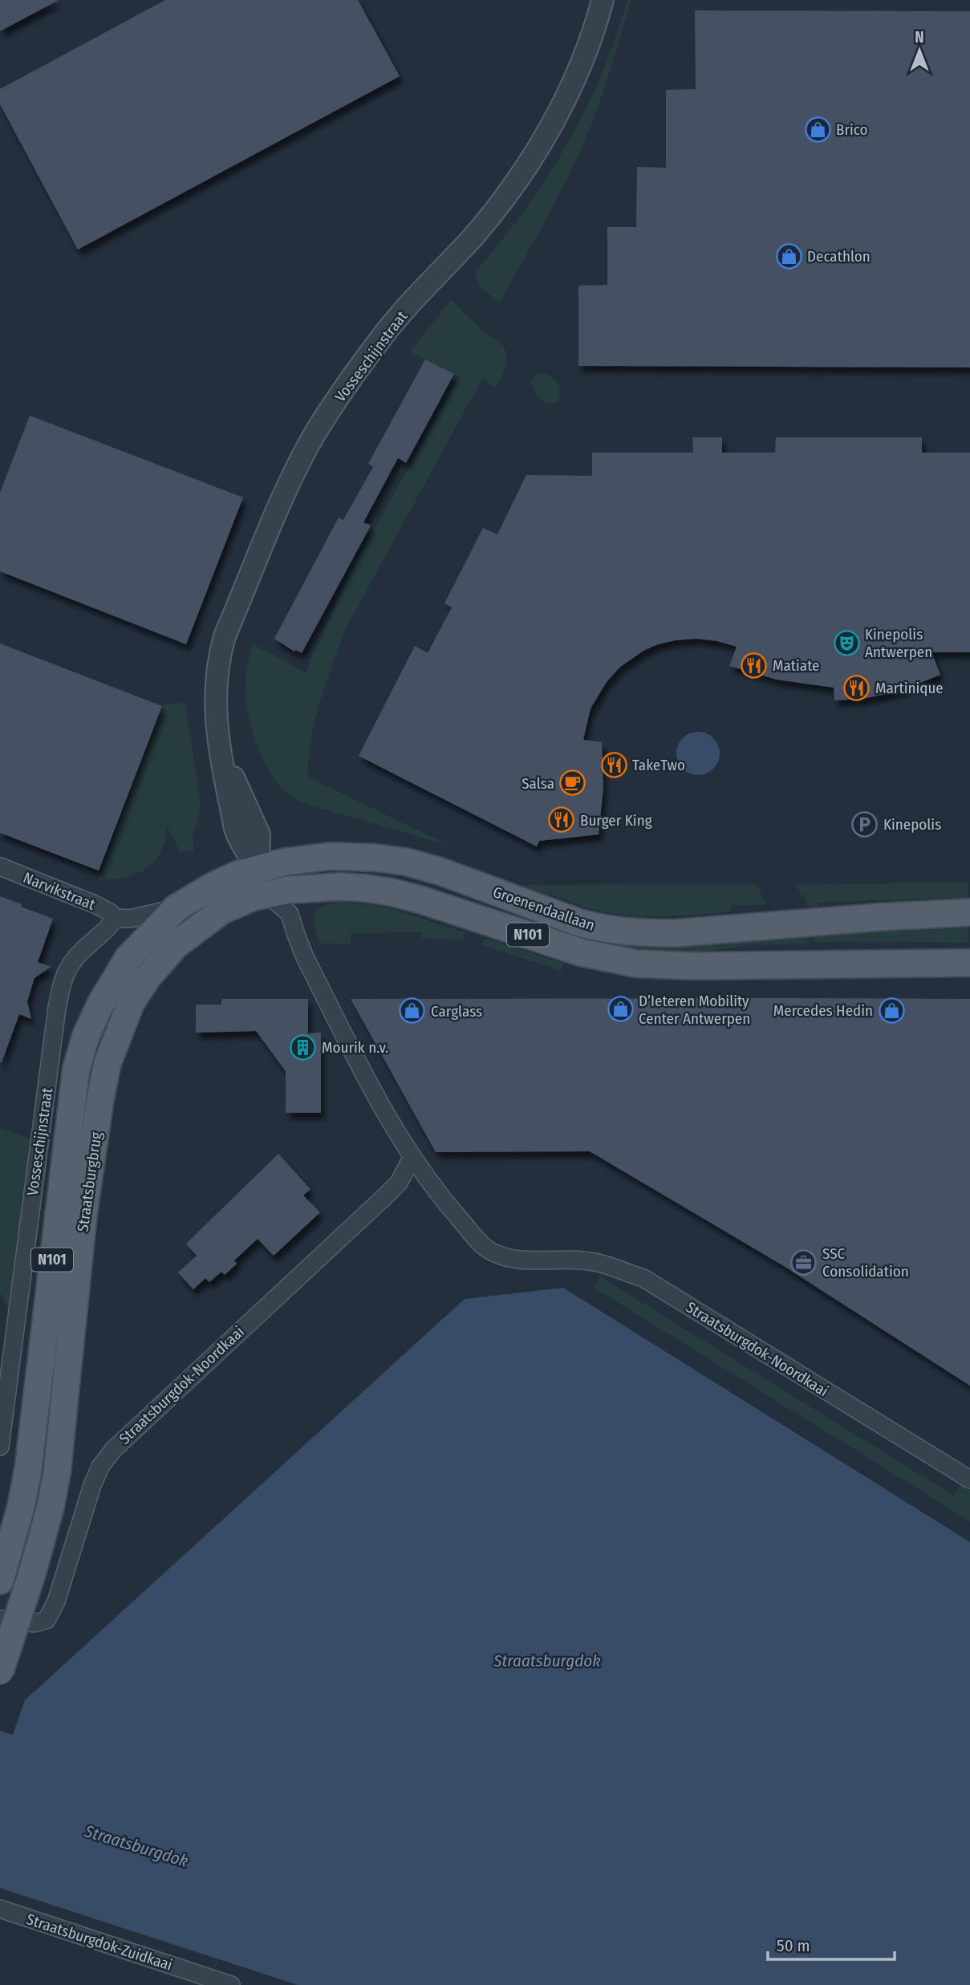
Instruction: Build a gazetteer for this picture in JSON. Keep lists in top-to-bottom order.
{
  "streets": {
    "main road": ["Groenendaallaan", "N101", "Straatsburgbrug"],
    "street": [
      "Vosseschijnstraat",
      "Narvikstraat",
      "Straatsburgdok-Noordkaai",
      "Straatsburgdok-Zuidkaai"
    ]
  },
  "crossings": [
    ["Vosseschijnstraat", "Narvikstraat"],
    ["Vosseschijnstraat", "Groenendaallaan"],
    ["Vosseschijnstraat", "Straatsburgbrug"],
    ["Vosseschijnstraat", "Straatsburgdok-Noordkaai"],
    ["Groenendaallaan", "Straatsburgbrug"]
  ],
  "water": ["Straatsburgdok"],
  "places": {
    "shop": [
      "Brico",
      "Decathlon",
      "D’Ieteren Mobility Center Antwerpen",
      "Mercedes Hedin",
      "Carglass"
    ],
    "theatre": ["Kinepolis Antwerpen"],
    "restaurant": [
      "Matiate",
      "Martinique",
      "TakeTwo",
      "Burger King"
    ],
    "cafe": ["Salsa"],
    "parking": ["Kinepolis"],
    "building": ["Mourik n.v."],
    "office": ["SSC Consolidation"]
  },
  "scale_bar": "50 m",
  "north": "top"
}
